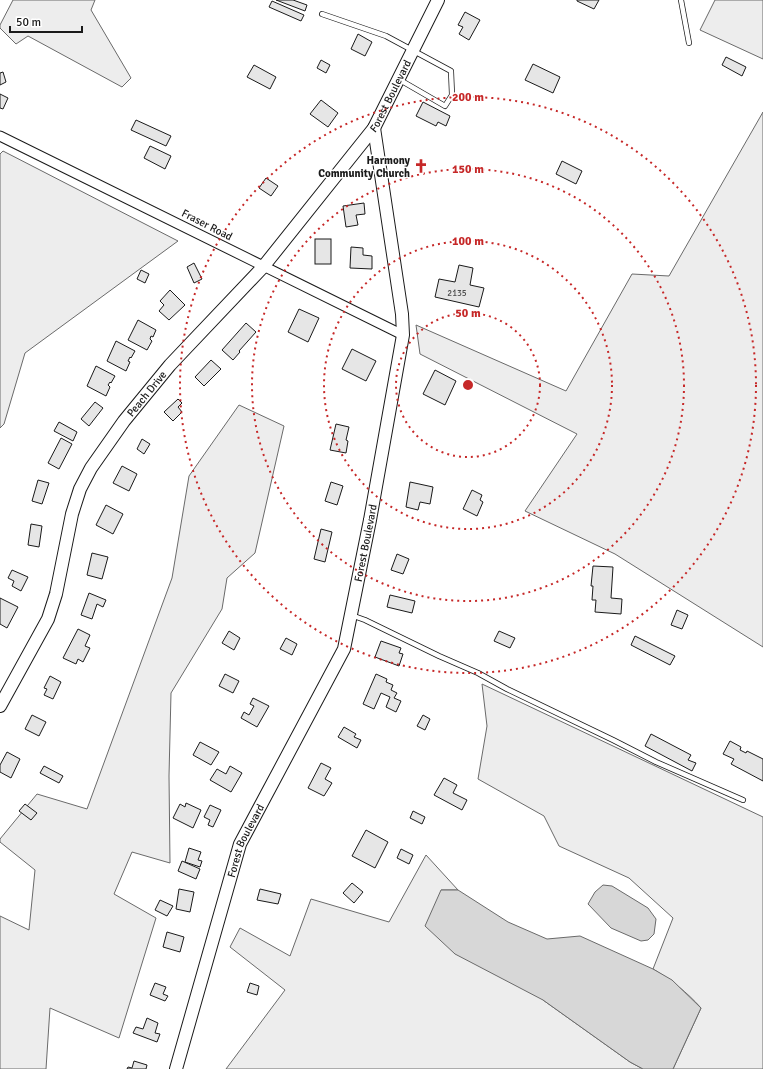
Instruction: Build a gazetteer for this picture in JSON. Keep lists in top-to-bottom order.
{
  "streets": {
    "street": ["Forest Boulevard", "Fraser Road", "Peach Drive"]
  },
  "crossings": [
    ["Forest Boulevard", "Fraser Road"],
    ["Forest Boulevard", "Peach Drive"],
    ["Fraser Road", "Peach Drive"]
  ],
  "places": {
    "church": ["Harmony Community Church"]
  },
  "house_numbers": ["2135"],
  "scale_bar": "50 m",
  "rings": [
    "200 m",
    "150 m",
    "100 m",
    "50 m"
  ]
}
